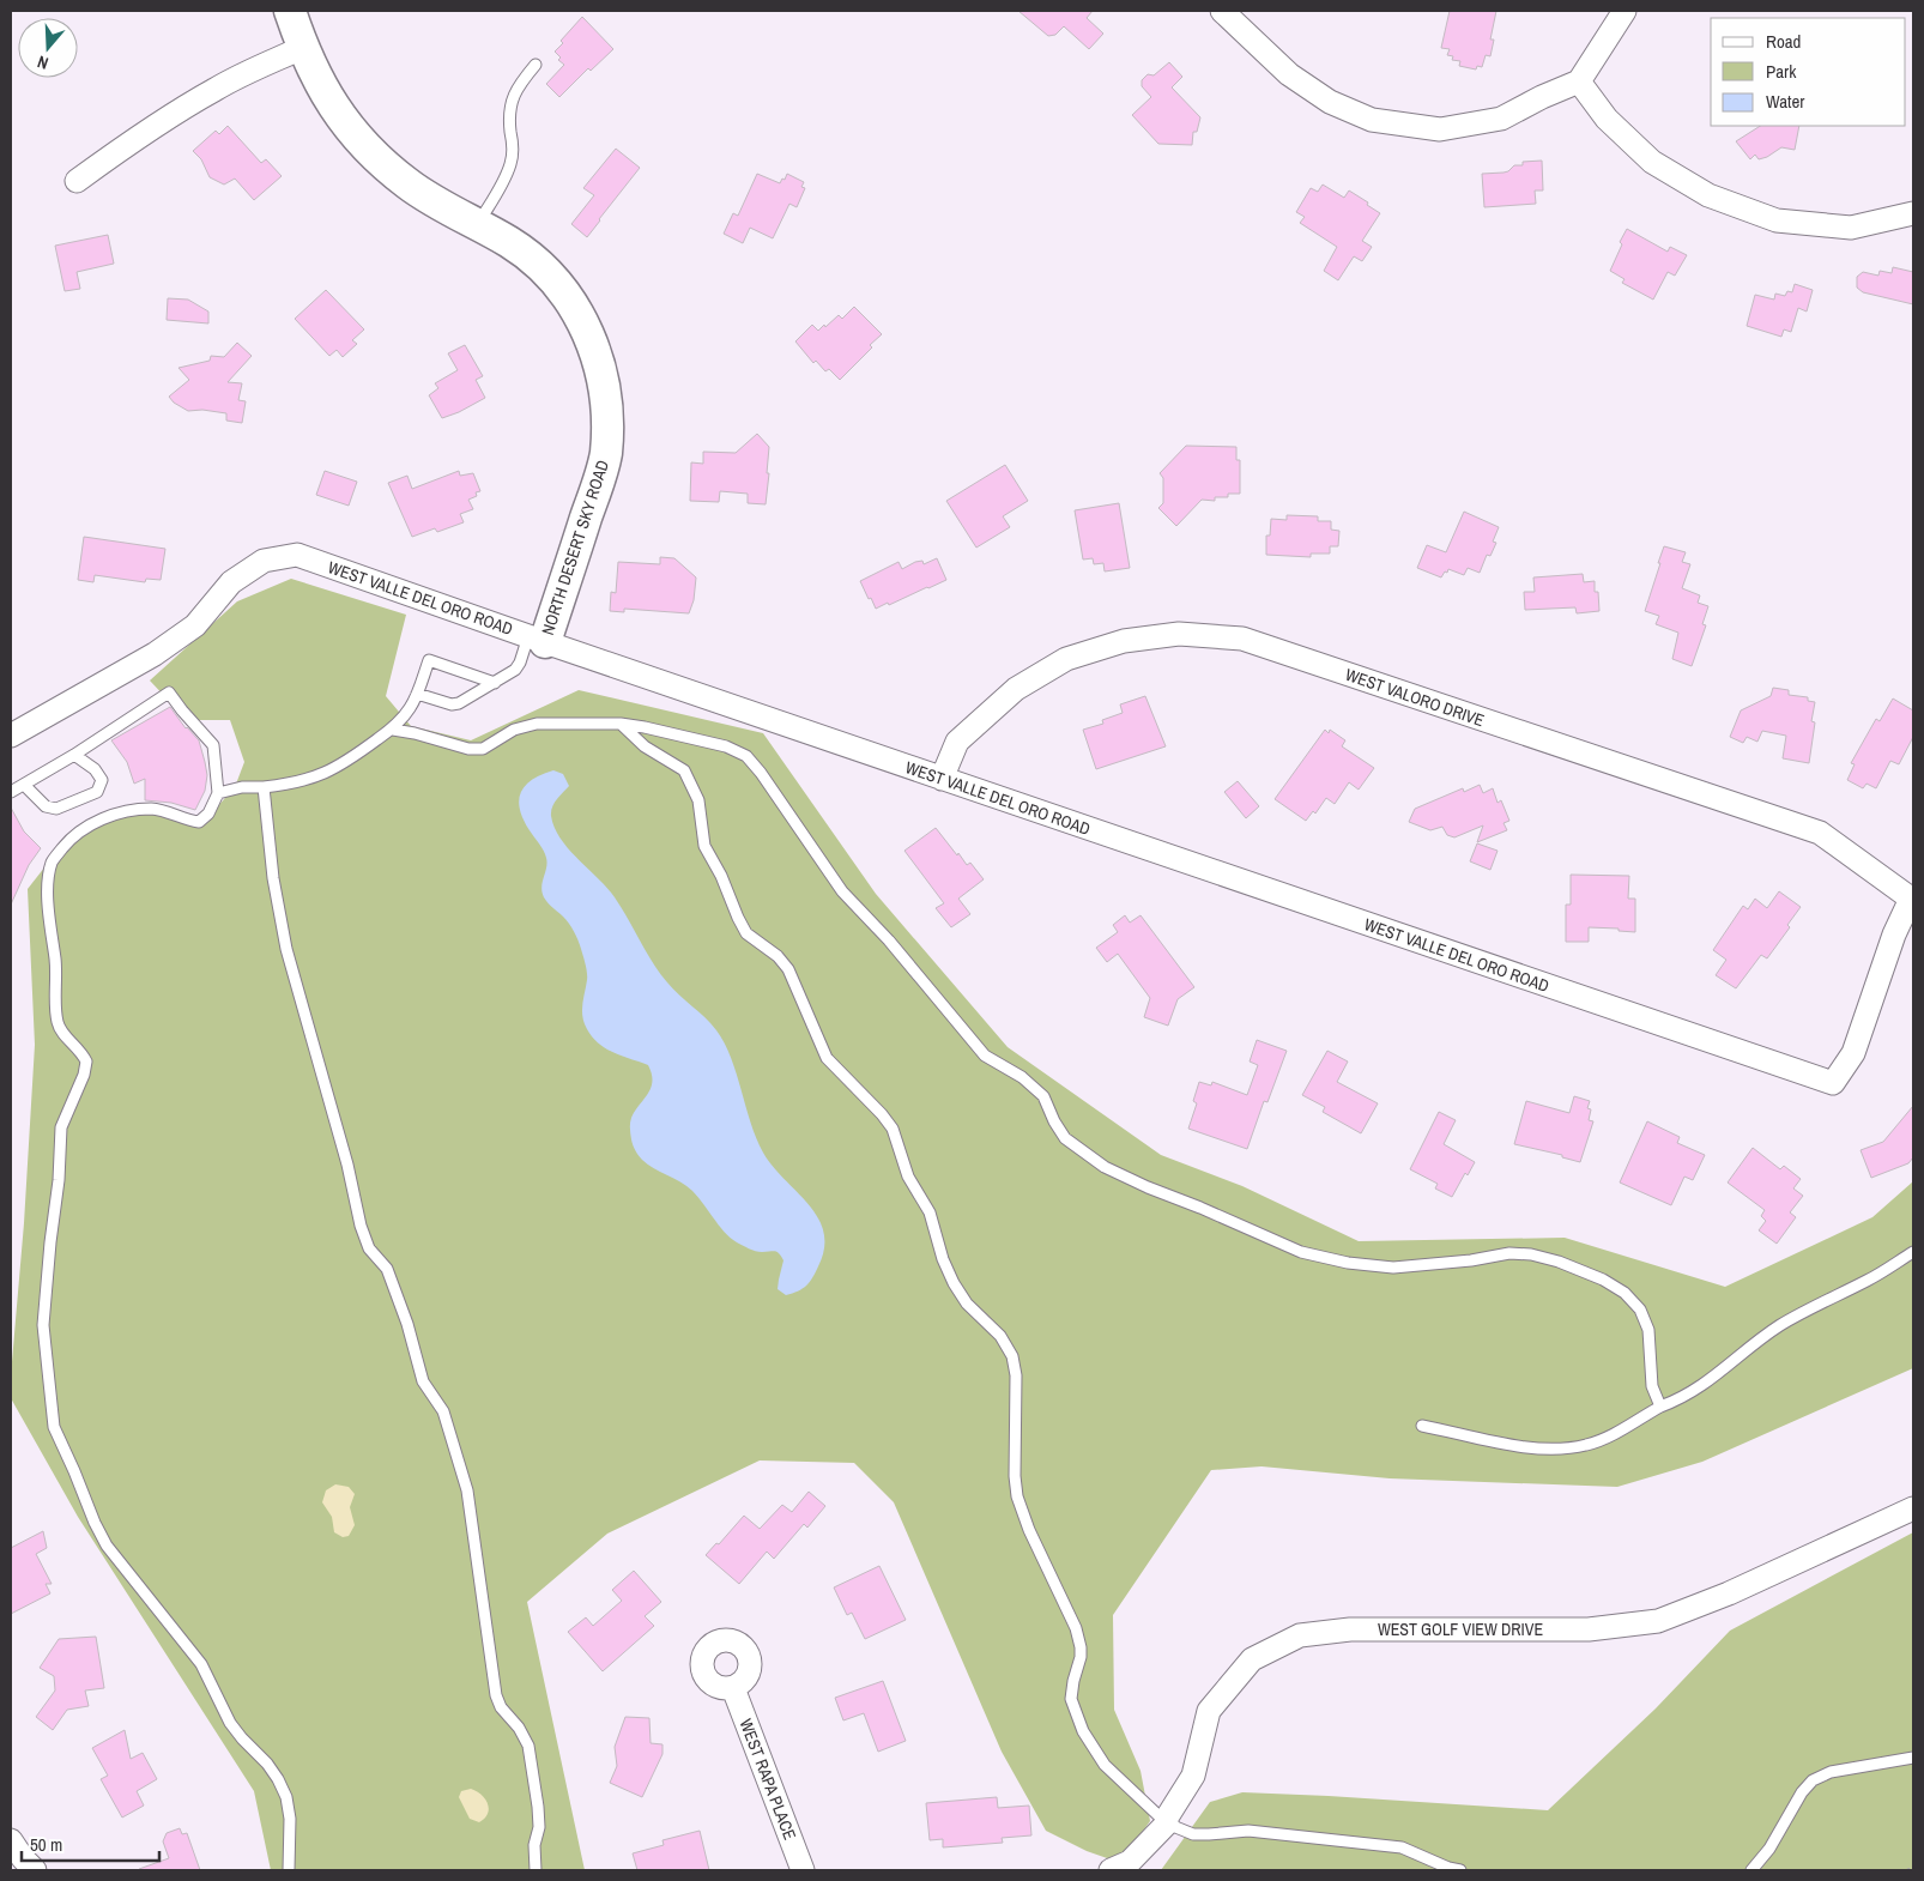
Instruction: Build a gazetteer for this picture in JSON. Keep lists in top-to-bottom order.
{
  "streets": {
    "street": [
      "NORTH DESERT SKY ROAD",
      "WEST VALLE DEL ORO ROAD",
      "WEST VALORO DRIVE",
      "WEST GOLF VIEW DRIVE",
      "WEST RAPA PLACE"
    ]
  },
  "crossings": [
    ["NORTH DESERT SKY ROAD", "WEST VALLE DEL ORO ROAD"],
    ["WEST VALLE DEL ORO ROAD", "WEST VALORO DRIVE"]
  ],
  "legend": ["Road", "Park", "Water"],
  "scale_bar": "50 m",
  "north": "bottom"
}
